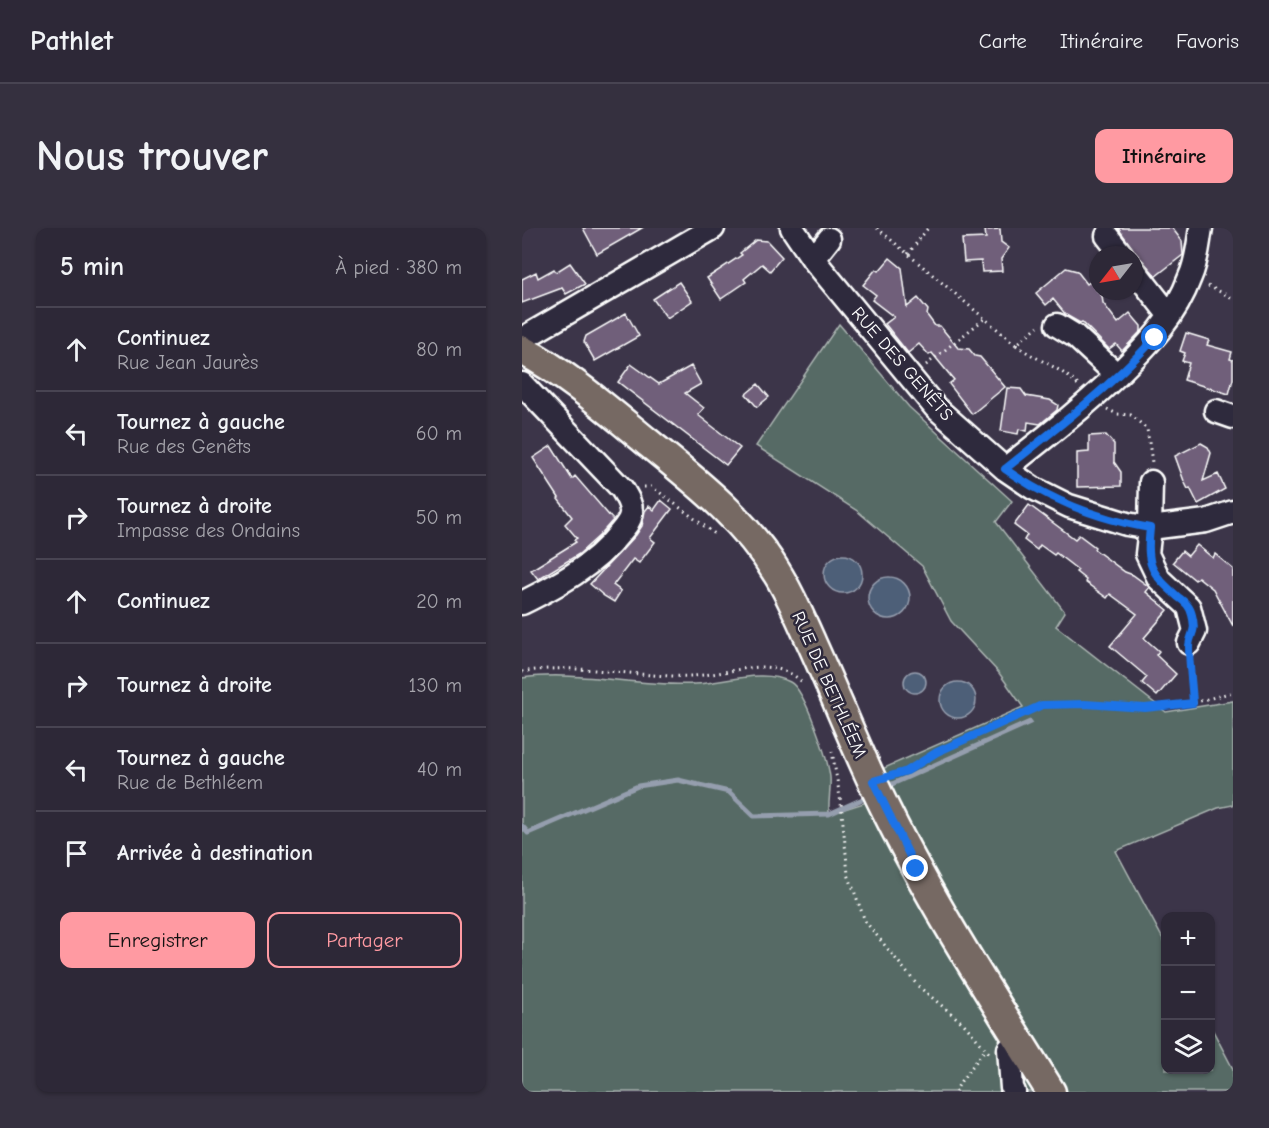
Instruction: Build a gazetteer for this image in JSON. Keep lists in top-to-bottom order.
{
  "streets": {
    "main road": ["RUE DE BETHLÉEM"],
    "street": ["RUE DES GENÊTS"]
  },
  "north": "bottom left",
  "page": {
    "header": "Pathlet",
    "nav": ["Carte", "Itinéraire", "Favoris"],
    "buttons": [
      "Itinéraire",
      ["Enregistrer", "Partager"]
    ],
    "title": "Nous trouver",
    "heading": ["5 min", "À pied · 380 m"],
    "list": [
      ["Continuez", "Rue Jean Jaurès", "80 m"],
      ["Tournez à gauche", "Rue des Genêts", "60 m"],
      ["Tournez à droite", "Impasse des Ondains", "50 m"],
      ["Continuez", "20 m"],
      ["Tournez à droite", "130 m"],
      ["Tournez à gauche", "Rue de Bethléem", "40 m"],
      "Arrivée à destination"
    ],
    "map_buttons": ["+", "−"]
  }
}
